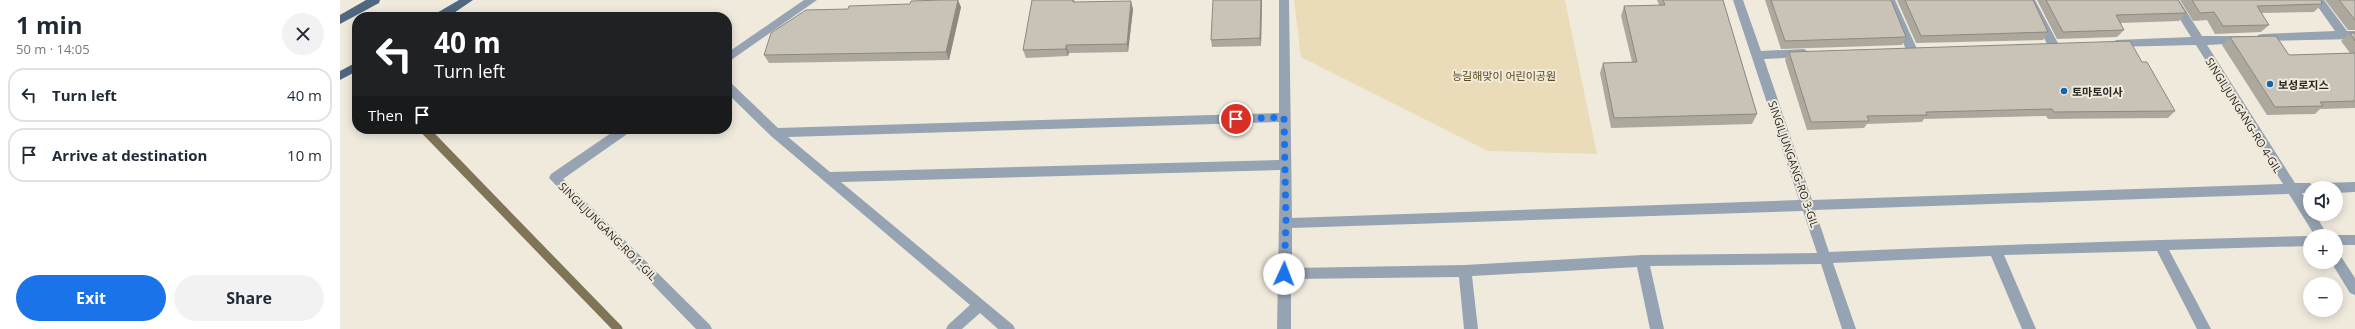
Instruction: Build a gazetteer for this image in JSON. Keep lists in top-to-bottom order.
{
  "streets": {
    "street": ["SINGILJUNGANG-RO 4-GIL", "SINGILJUNGANG-RO 3-GIL", "SINGILJUNGANG-RO 1-GIL"]
  },
  "parks": ["능길해맞이 어린이공원"],
  "places": ["보성로지스", "토마토이사"],
  "page": {
    "heading": ["1 min", "50 m · 14:05"],
    "turn": ["40 m", "Turn left"],
    "list": [
      {
        "name": "Turn left",
        "value": "40 m"
      },
      {
        "name": "Arrive at destination",
        "value": "10 m"
      }
    ],
    "then": "Then",
    "map_buttons": ["+", "−"],
    "buttons": ["Exit", "Share"]
  }
}
